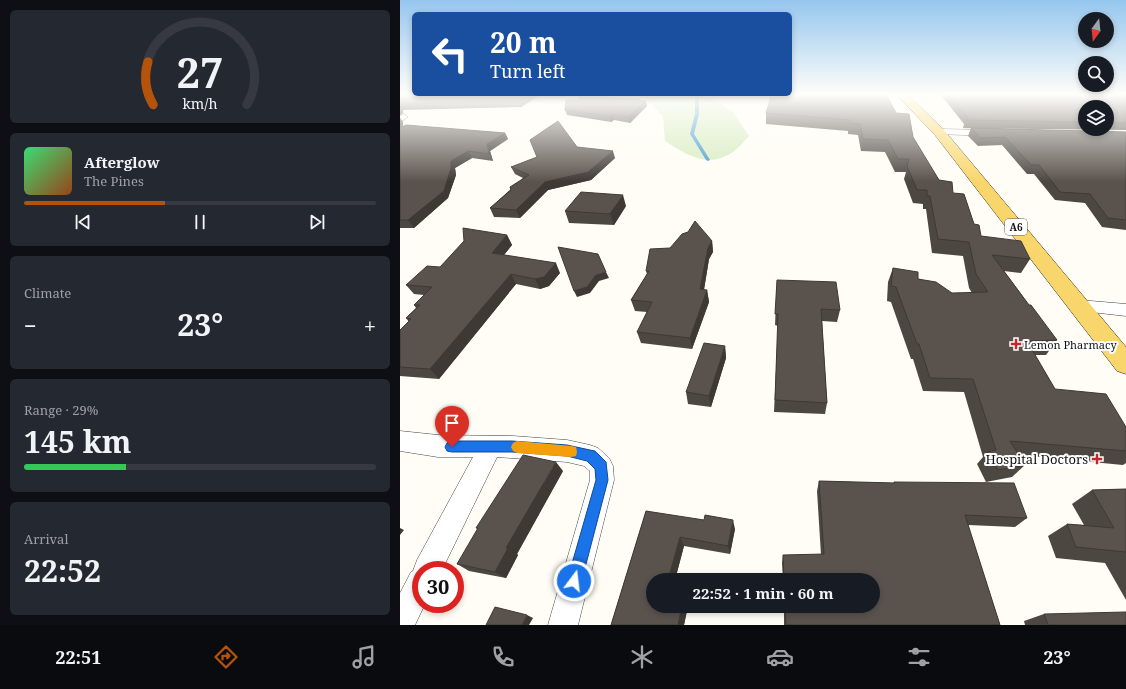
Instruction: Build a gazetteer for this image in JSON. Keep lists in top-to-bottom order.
{
  "streets": {
    "main road": ["A6"]
  },
  "places": {
    "health": ["Lemon Pharmacy", "Hospital Doctors"]
  },
  "north": "bottom",
  "page": {
    "turn": ["20 m", "Turn left"],
    "song": ["Afterglow", "The Pines"],
    "tile": [
      "Climate",
      ["Range · 29%", "145 km"],
      ["Arrival", "22:52"]
    ],
    "heat": ["−", "23°", "+"],
    "limit": "30",
    "trip": "22:52 · 1 min · 60 m",
    "tabs": ["22:51", "23°"],
    "gauge": ["27", "km/h"]
  }
}
